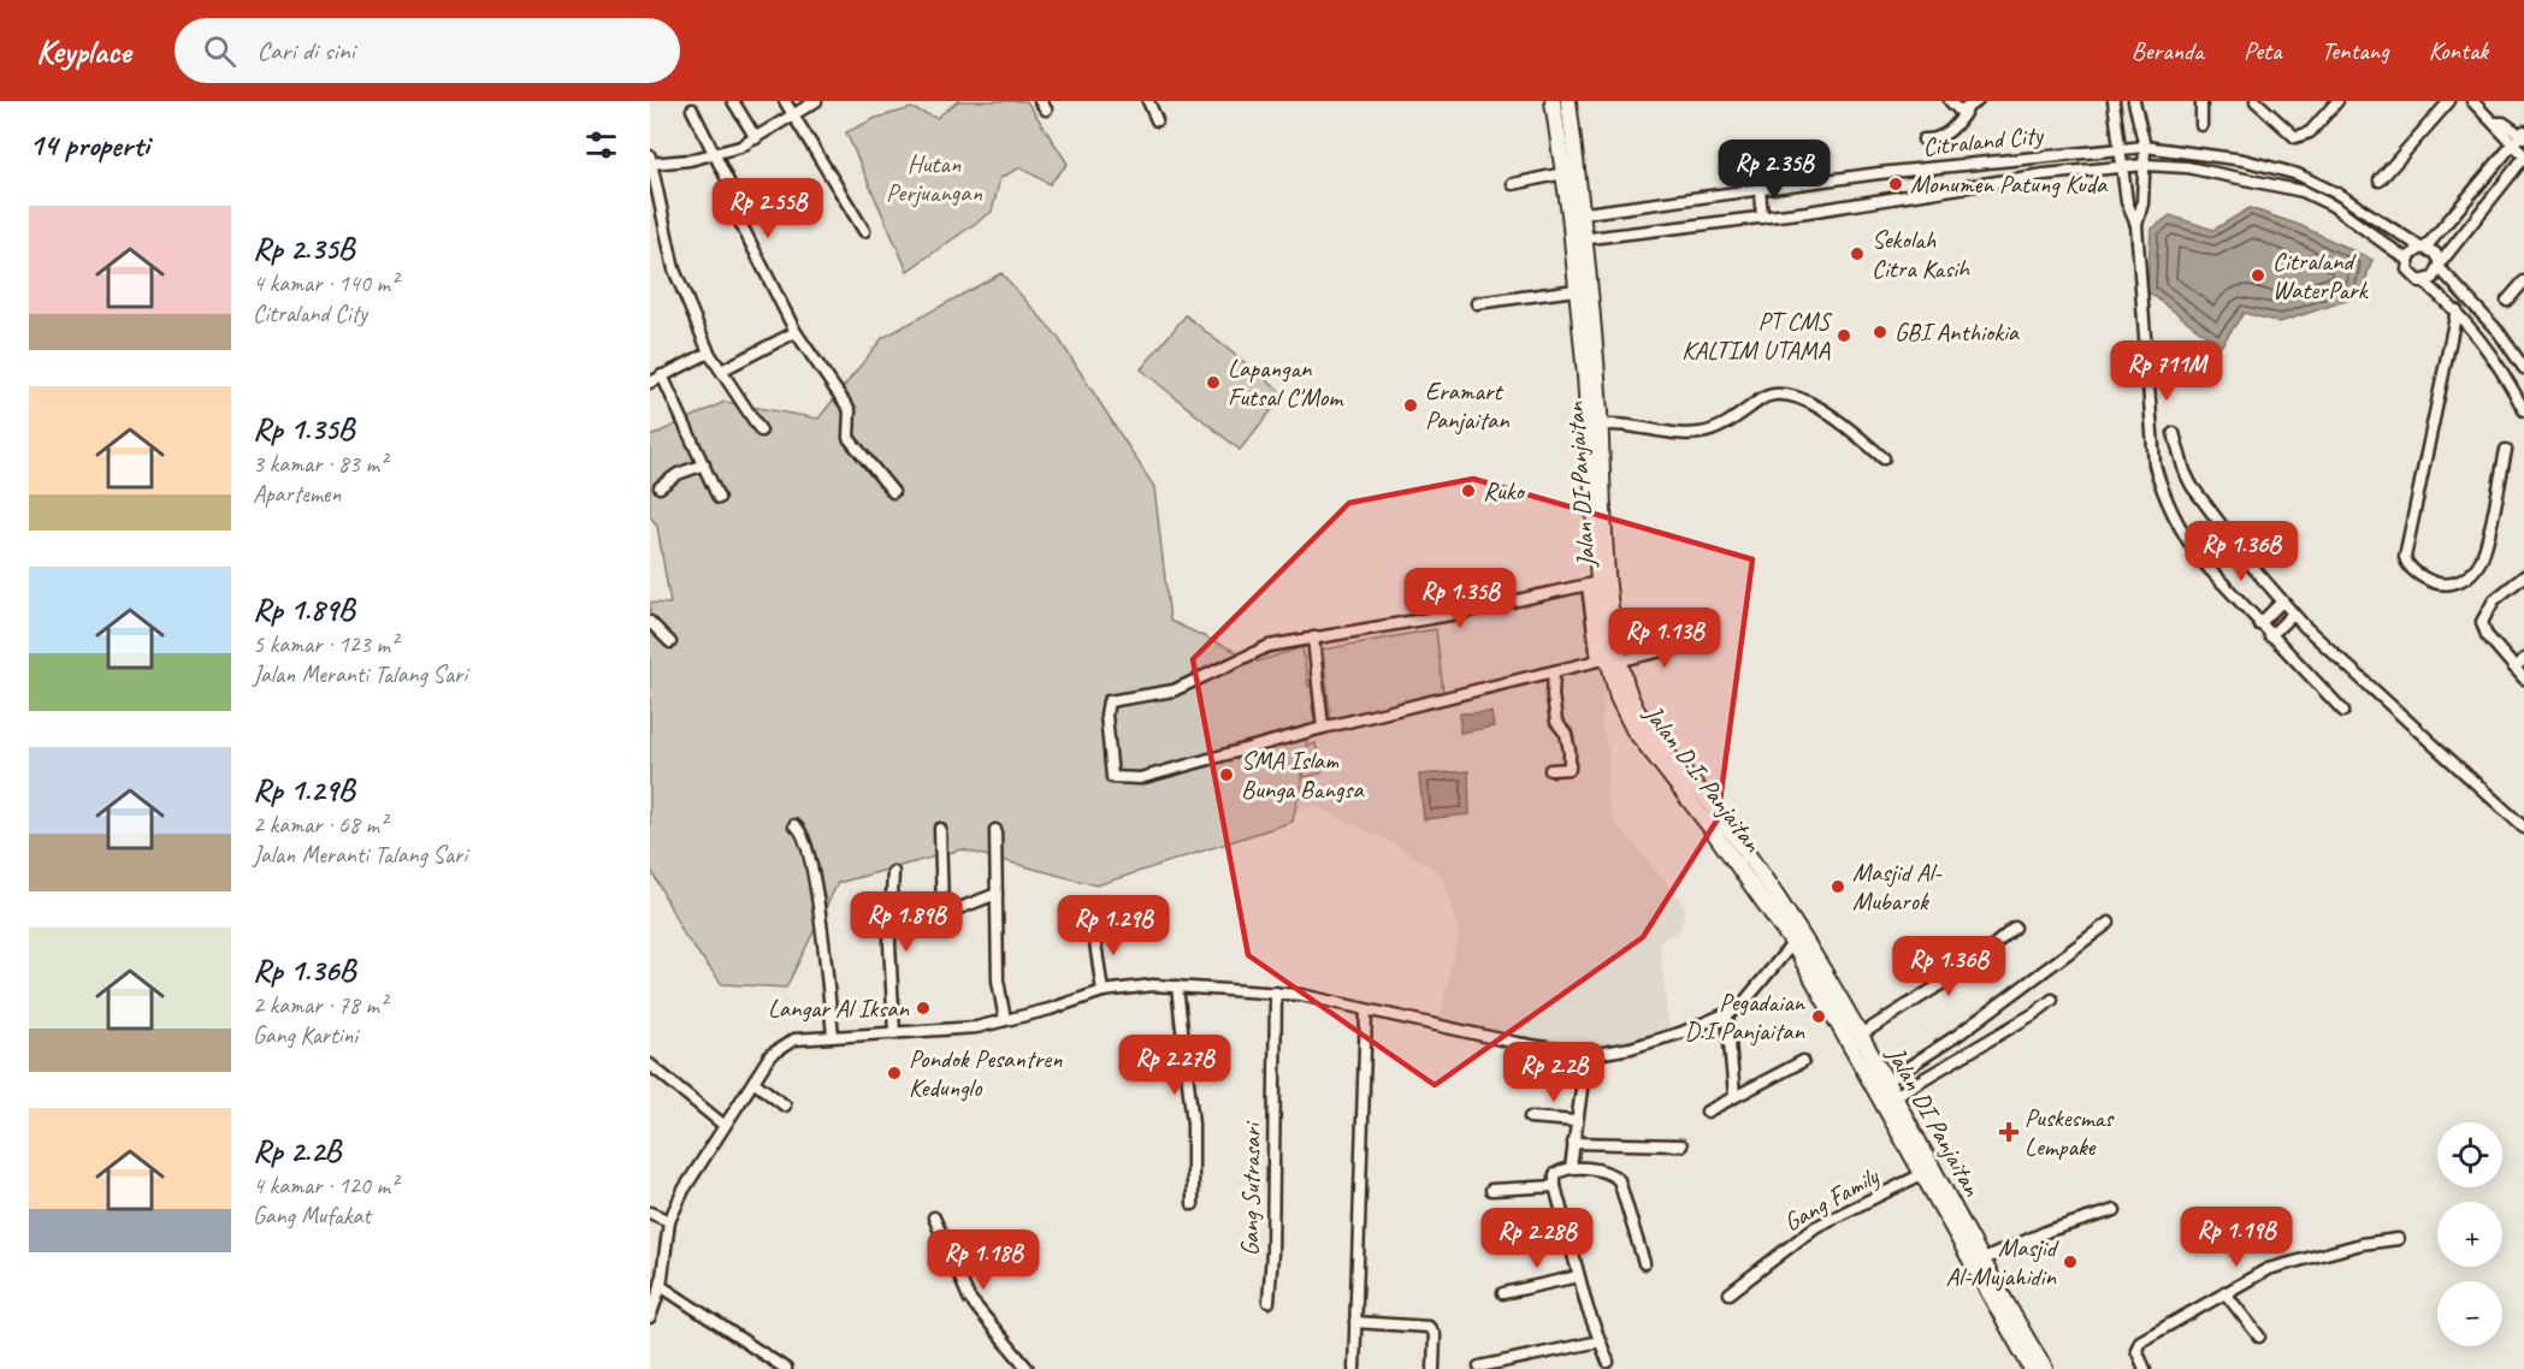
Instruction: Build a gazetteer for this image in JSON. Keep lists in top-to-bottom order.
{
  "streets": {
    "highway": ["Jalan DI Panjaitan"],
    "street": ["Citraland City", "Gang Sutrasari", "Gang Family"]
  },
  "crossings": [
    ["Citraland City", "Jalan DI Panjaitan"]
  ],
  "parks": ["Hutan Perjuangan"],
  "places": {
    "other": [
      "Monumen Patung Kuda",
      "Sekolah Citra Kasih",
      "Citraland WaterPark",
      "GBI Anthiokia",
      "PT CMS KALTIM UTAMA",
      "Lapangan Futsal C'Mom",
      "Eramart Panjaitan",
      "Ruko",
      "SMA Islam Bunga Bangsa",
      "Masjid Al- Mubarok",
      "Langar Al Iksan",
      "Pegadaian D.I Panjaitan",
      "Pondok Pesantren Kedunglo",
      "Masjid Al-Mujahidin"
    ],
    "health": ["Puskesmas Lempake"]
  },
  "page": {
    "header": "Keyplace",
    "search": "Cari di sini",
    "nav": [
      "Beranda",
      "Peta",
      "Tentang",
      "Kontak"
    ],
    "heading": "14 properti",
    "price": [
      "Rp 2.35B",
      "Rp 2.55B",
      "Rp 711M",
      "Rp 1.36B",
      "Rp 1.35B",
      "Rp 1.13B",
      "Rp 1.89B",
      "Rp 1.29B",
      "Rp 1.36B",
      "Rp 2.27B",
      "Rp 2.2B",
      "Rp 1.19B",
      "Rp 2.28B",
      "Rp 1.18B"
    ],
    "list": [
      {
        "name": "Rp 2.35B",
        "note": "4 kamar · 140 m² · Citraland City"
      },
      {
        "name": "Rp 1.35B",
        "note": "3 kamar · 83 m² · Apartemen"
      },
      {
        "name": "Rp 1.89B",
        "note": "5 kamar · 123 m² · Jalan Meranti Talang Sari"
      },
      {
        "name": "Rp 1.29B",
        "note": "2 kamar · 68 m² · Jalan Meranti Talang Sari"
      },
      {
        "name": "Rp 1.36B",
        "note": "2 kamar · 78 m² · Gang Kartini"
      },
      {
        "name": "Rp 2.2B",
        "note": "4 kamar · 120 m² · Gang Mufakat"
      }
    ],
    "map_buttons": ["+", "−"]
  }
}
